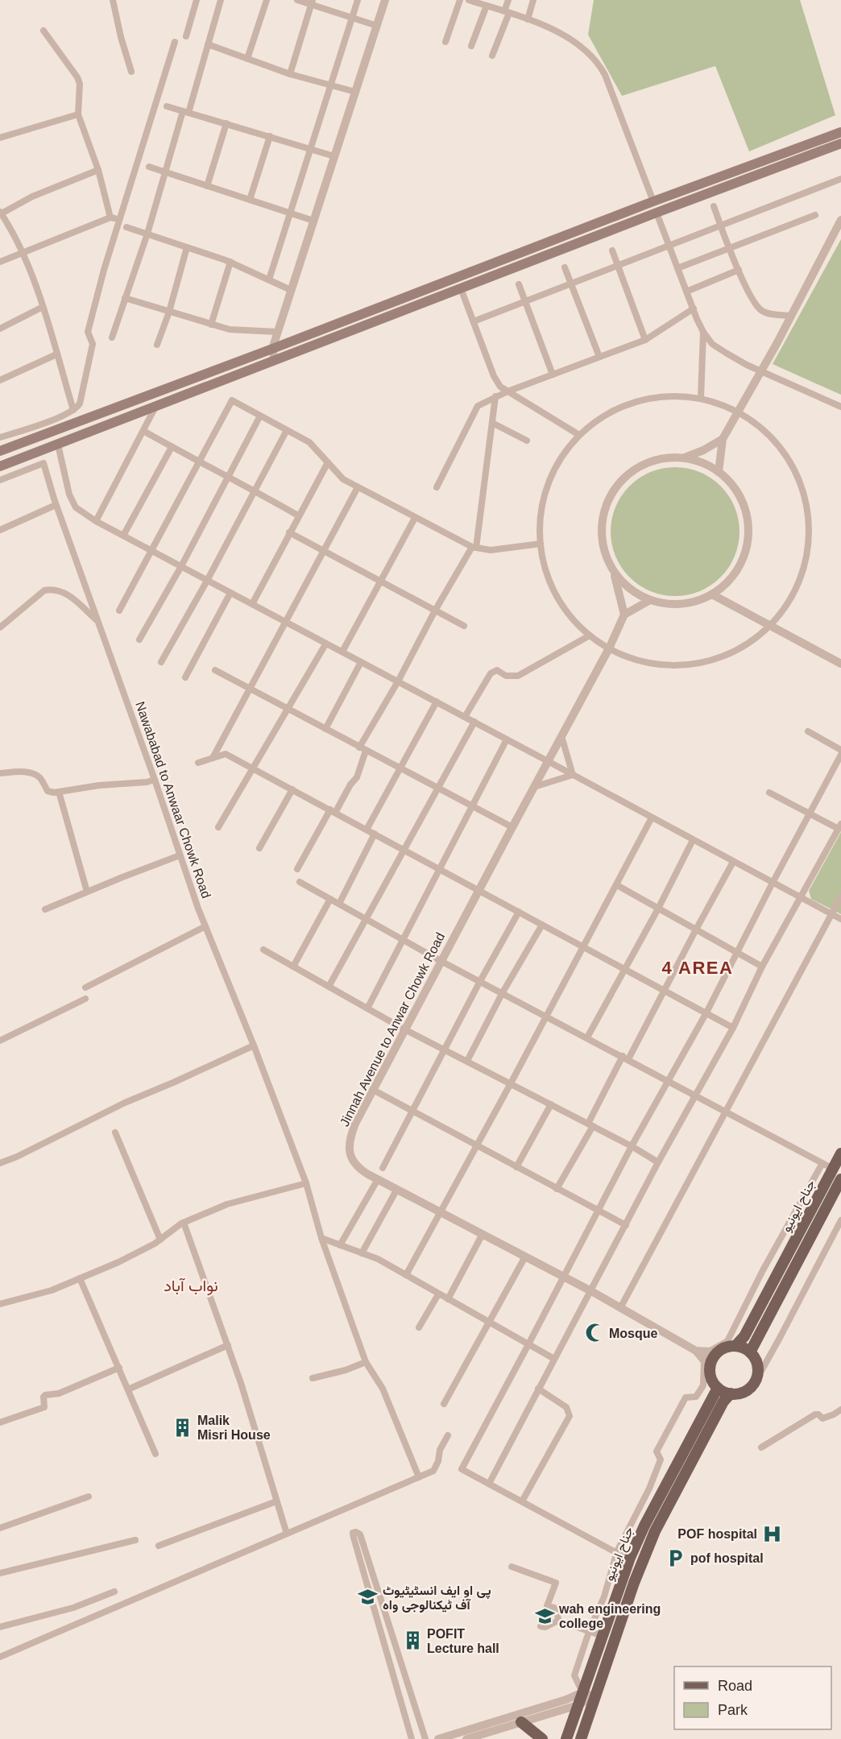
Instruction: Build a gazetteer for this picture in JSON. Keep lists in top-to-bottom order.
{
  "streets": {
    "main road": ["جناح ایونیو"],
    "street": ["Nawababad to Anwaar Chowk Road", "Jinnah Avenue to Anwar Chowk Road"]
  },
  "districts": ["4 AREA", "نواب آباد"],
  "places": {
    "mosque": ["Mosque"],
    "building": ["Malik Misri House", "POFIT Lecture hall"],
    "hospital": ["POF hospital"],
    "parking": ["pof hospital"],
    "school or university": ["پی او ایف انسٹیٹیوٹ آف ٹیکنالوجی واہ", "wah engineering college"]
  },
  "legend": ["Road", "Park"]
}
